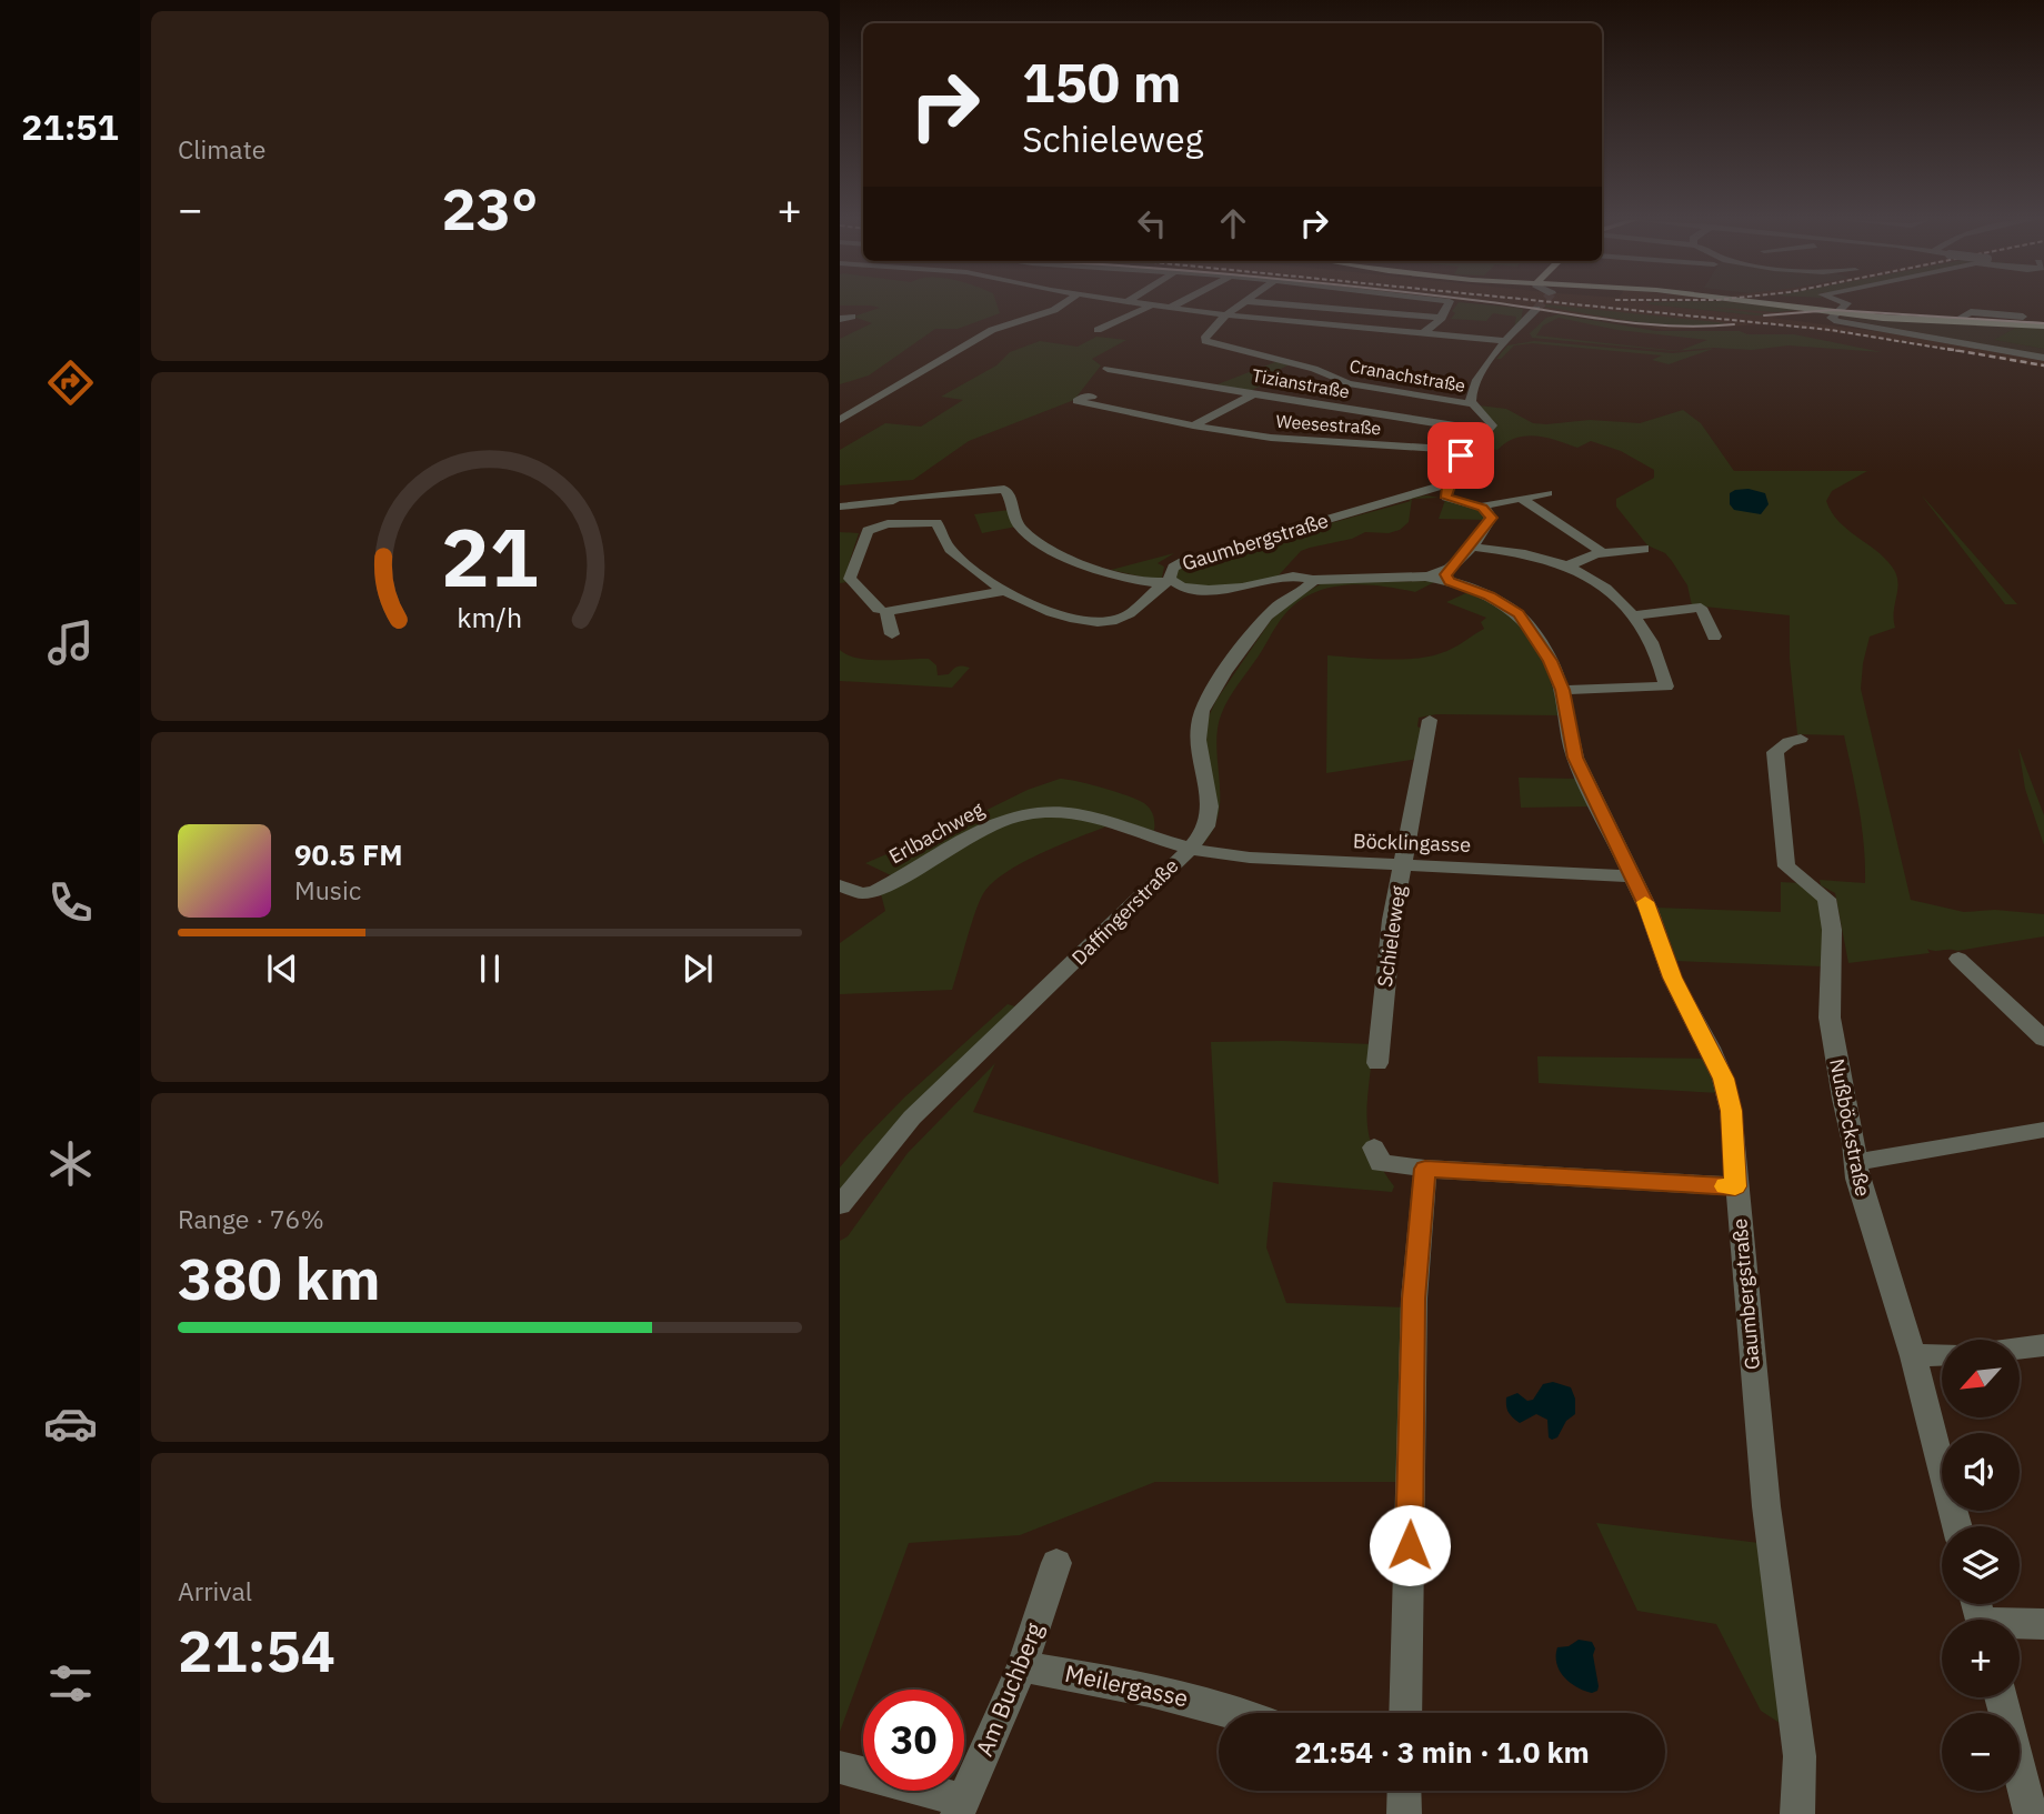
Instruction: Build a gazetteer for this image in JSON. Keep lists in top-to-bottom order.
{
  "streets": {
    "street": [
      "Cranachstraße",
      "Tizianstraße",
      "Weesestraße",
      "Gaumbergstraße",
      "Erlbachweg",
      "Böcklingasse",
      "Daffingerstraße",
      "Schieleweg",
      "Nußböckstraße",
      "Meilergasse",
      "Am Buchberg"
    ]
  },
  "crossings": [
    ["Tizianstraße", "Weesestraße"],
    ["Gaumbergstraße", "Böcklingasse"],
    ["Gaumbergstraße", "Daffingerstraße"],
    ["Erlbachweg", "Böcklingasse"],
    ["Erlbachweg", "Daffingerstraße"],
    ["Böcklingasse", "Daffingerstraße"],
    ["Böcklingasse", "Schieleweg"],
    ["Meilergasse", "Am Buchberg"]
  ],
  "north": "bottom left",
  "page": {
    "tabs": "21:51",
    "tile": [
      "Climate",
      ["Range · 76%", "380 km"],
      ["Arrival", "21:54"]
    ],
    "turn": ["150 m", "Schieleweg"],
    "heat": ["−", "23°", "+"],
    "song": ["90.5 FM", "Music"],
    "map_buttons": ["+", "−"],
    "limit": "30",
    "trip": "21:54 · 3 min · 1.0 km",
    "gauge": ["21", "km/h"]
  }
}
